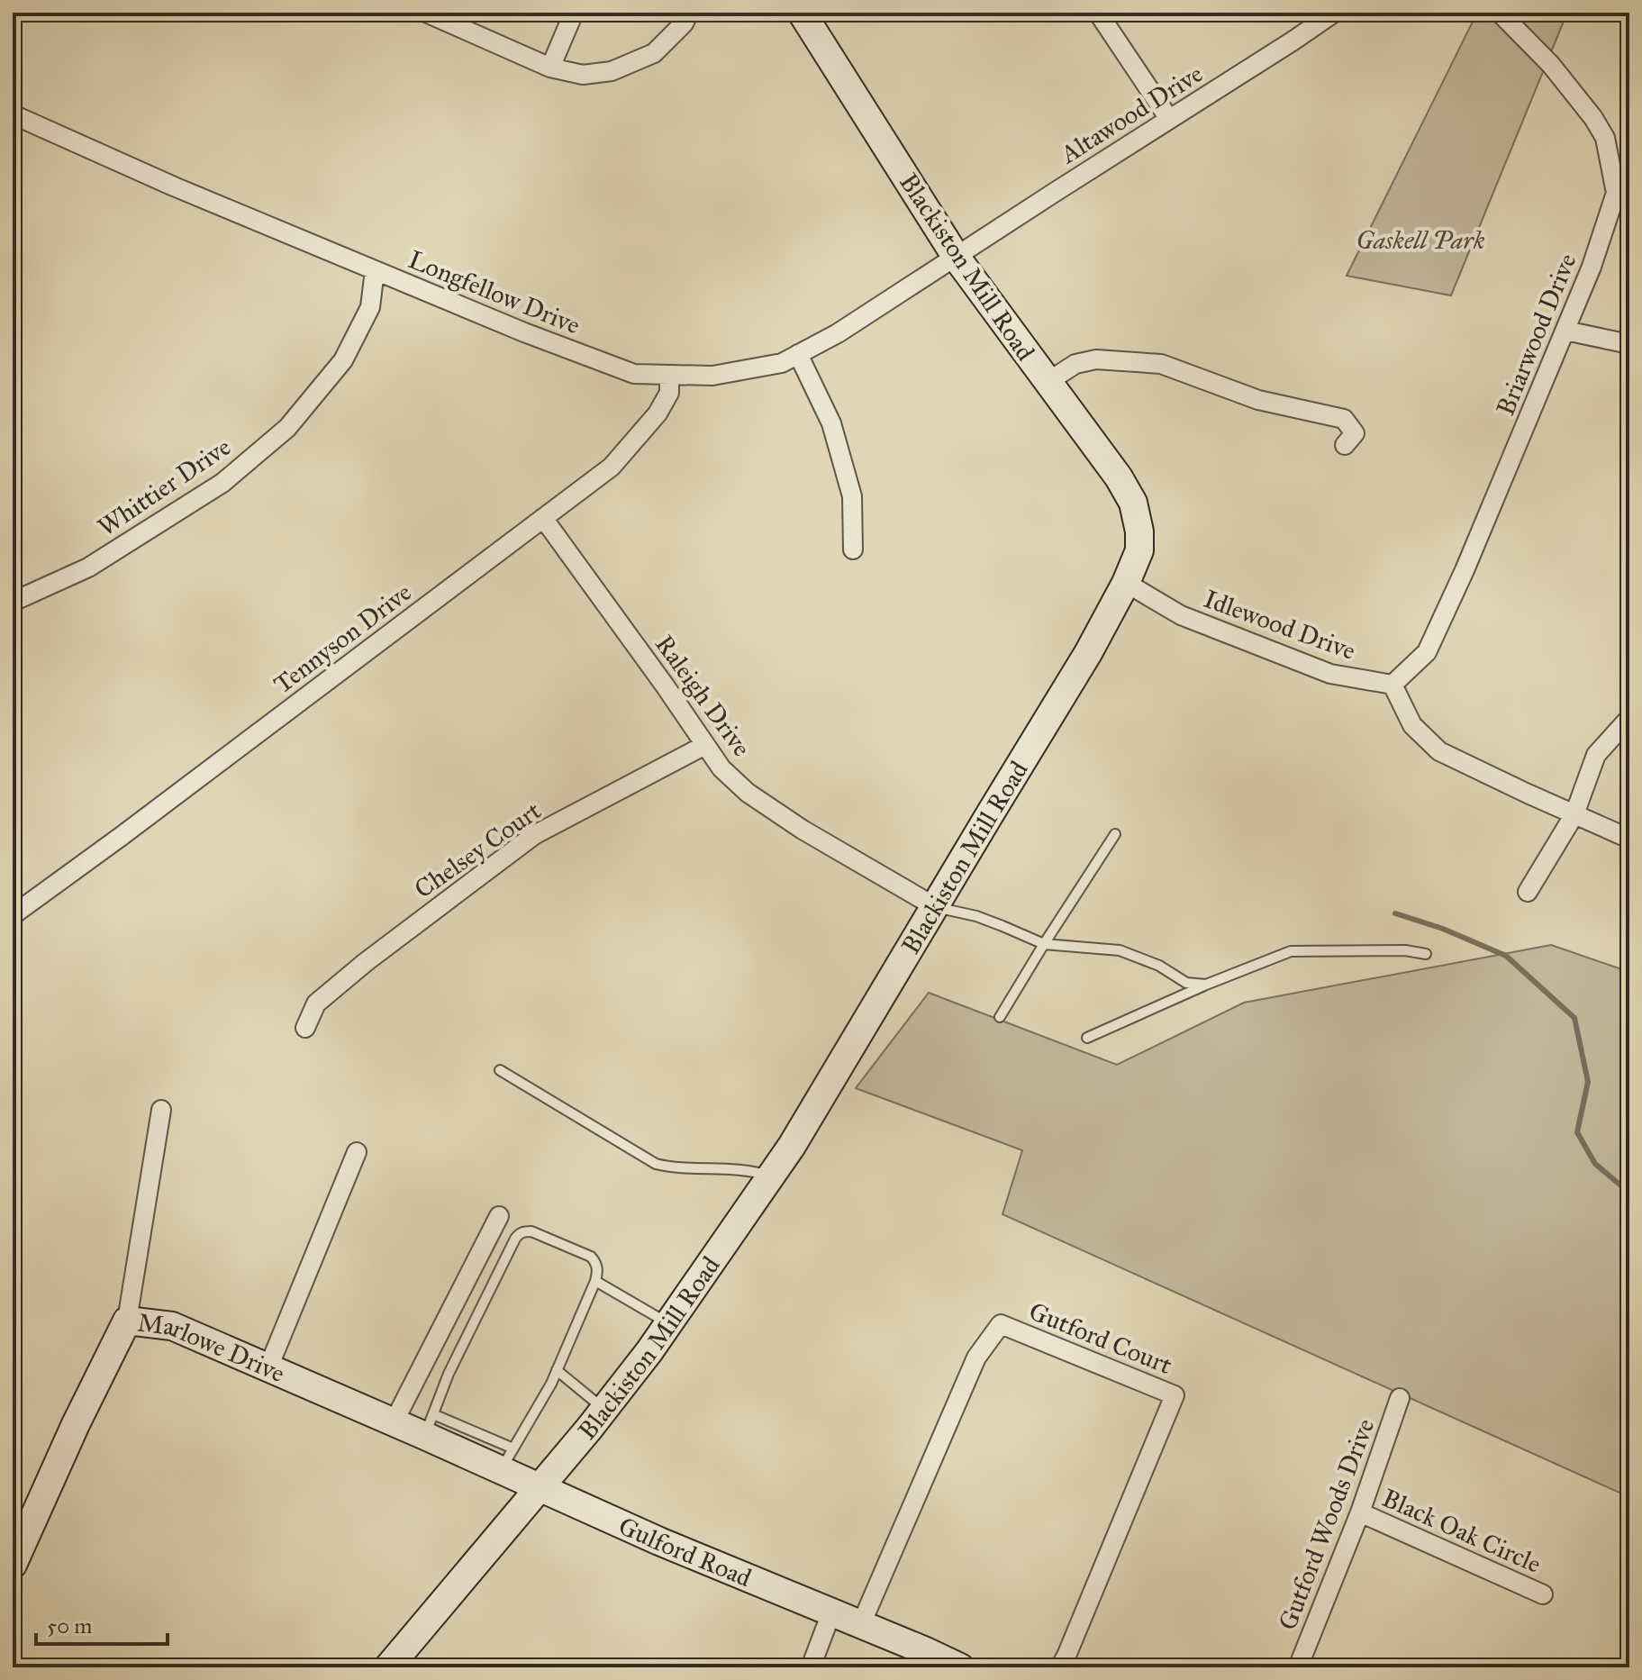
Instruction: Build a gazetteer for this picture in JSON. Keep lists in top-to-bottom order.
{
  "streets": {
    "main road": ["Blackiston Mill Road", "Marlowe Drive", "Gulford Road"],
    "street": [
      "Altawood Drive",
      "Longfellow Drive",
      "Briarwood Drive",
      "Whittier Drive",
      "Idlewood Drive",
      "Tennyson Drive",
      "Raleigh Drive",
      "Chelsey Court",
      "Gutford Court",
      "Gutford Woods Drive",
      "Black Oak Circle"
    ]
  },
  "crossings": [
    ["Altawood Drive", "Blackiston Mill Road"],
    ["Altawood Drive", "Longfellow Drive"],
    ["Blackiston Mill Road", "Longfellow Drive"],
    ["Blackiston Mill Road", "Idlewood Drive"],
    ["Blackiston Mill Road", "Raleigh Drive"],
    ["Blackiston Mill Road", "Marlowe Drive"],
    ["Blackiston Mill Road", "Gulford Road"],
    ["Longfellow Drive", "Whittier Drive"],
    ["Longfellow Drive", "Tennyson Drive"],
    ["Briarwood Drive", "Idlewood Drive"],
    ["Tennyson Drive", "Raleigh Drive"],
    ["Raleigh Drive", "Chelsey Court"],
    ["Gutford Court", "Gulford Road"],
    ["Marlowe Drive", "Gulford Road"],
    ["Gutford Woods Drive", "Black Oak Circle"]
  ],
  "parks": ["Gaskell Park"],
  "scale_bar": "50 m"
}
